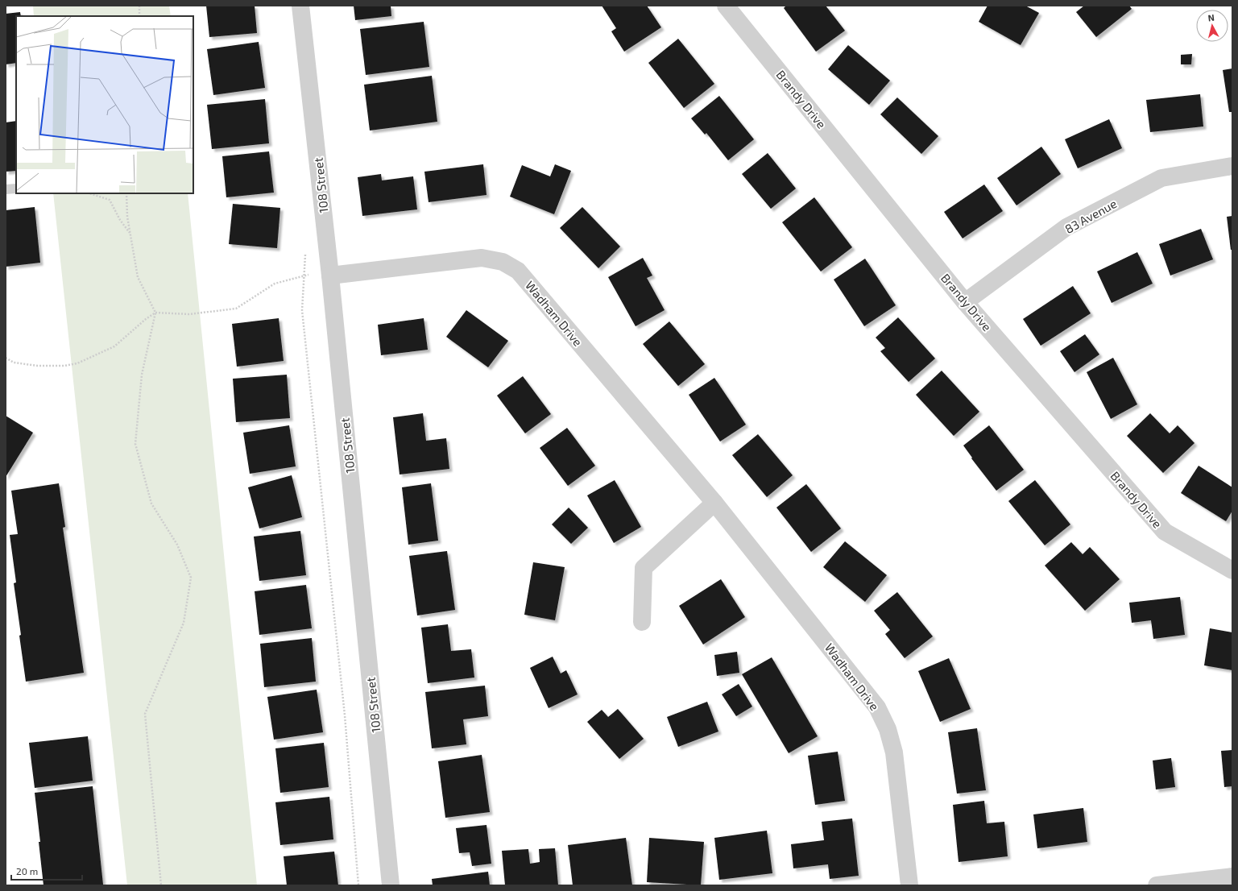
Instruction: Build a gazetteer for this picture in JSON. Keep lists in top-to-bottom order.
{
  "streets": {
    "street": [
      "Brandy Drive",
      "108 Street",
      "83 Avenue",
      "Wadham Drive"
    ]
  },
  "crossings": [
    ["Brandy Drive", "83 Avenue"],
    ["108 Street", "Wadham Drive"]
  ],
  "scale_bar": "20 m",
  "north": "top"
}
